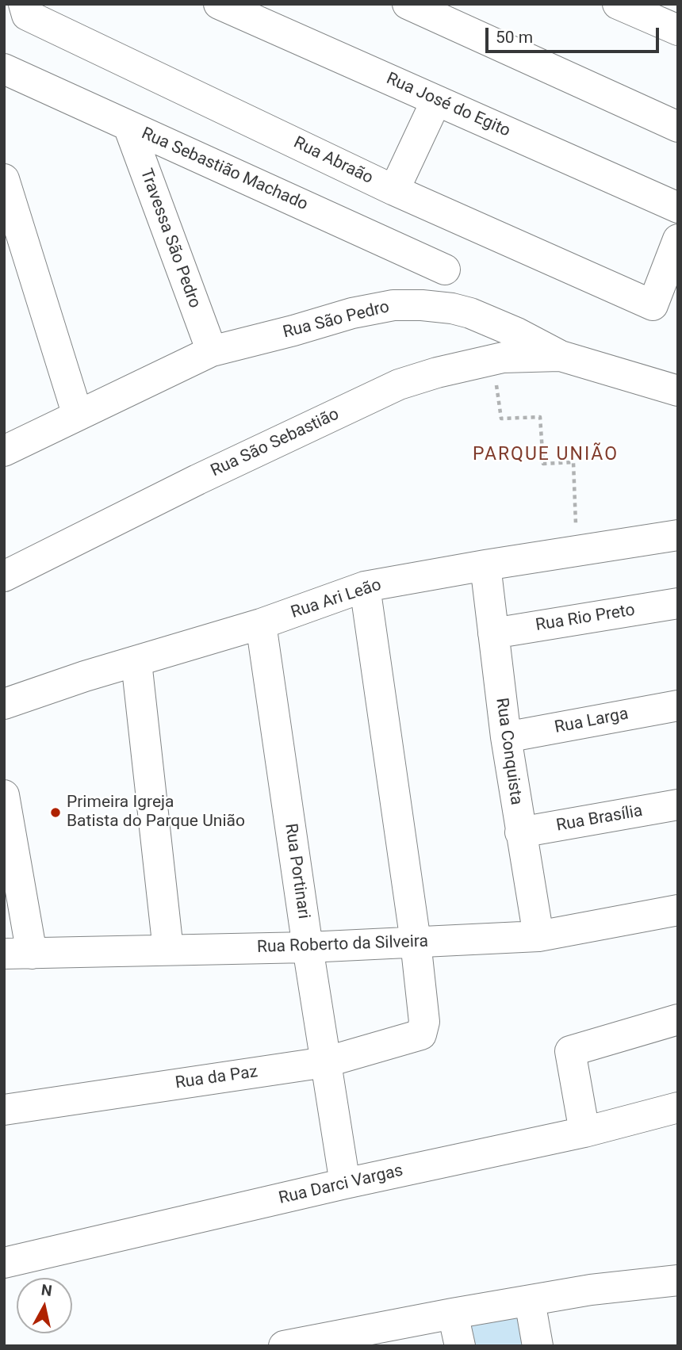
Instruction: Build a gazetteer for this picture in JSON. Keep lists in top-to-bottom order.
{
  "streets": {
    "street": [
      "Rua José do Egito",
      "Rua Abraão",
      "Rua Sebastião Machado",
      "Travessa São Pedro",
      "Rua São Pedro",
      "Rua São Sebastião",
      "Rua Ari Leão",
      "Rua Rio Preto",
      "Rua Larga",
      "Rua Conquista",
      "Rua Brasília",
      "Rua Portinari",
      "Rua Roberto da Silveira",
      "Rua da Paz",
      "Rua Darci Vargas"
    ]
  },
  "crossings": [
    ["Rua Sebastião Machado", "Travessa São Pedro"],
    ["Travessa São Pedro", "Rua São Pedro"],
    ["Rua São Pedro", "Rua São Sebastião"],
    ["Rua Ari Leão", "Rua Conquista"],
    ["Rua Ari Leão", "Rua Portinari"],
    ["Rua Rio Preto", "Rua Conquista"],
    ["Rua Larga", "Rua Conquista"],
    ["Rua Conquista", "Rua Brasília"],
    ["Rua Conquista", "Rua Roberto da Silveira"],
    ["Rua Portinari", "Rua Roberto da Silveira"],
    ["Rua Portinari", "Rua da Paz"],
    ["Rua Portinari", "Rua Darci Vargas"],
    ["Rua Roberto da Silveira", "Rua da Paz"]
  ],
  "districts": ["PARQUE UNIÃO"],
  "places": ["Primeira Igreja Batista do Parque União"],
  "scale_bar": "50 m",
  "north": "top"
}
